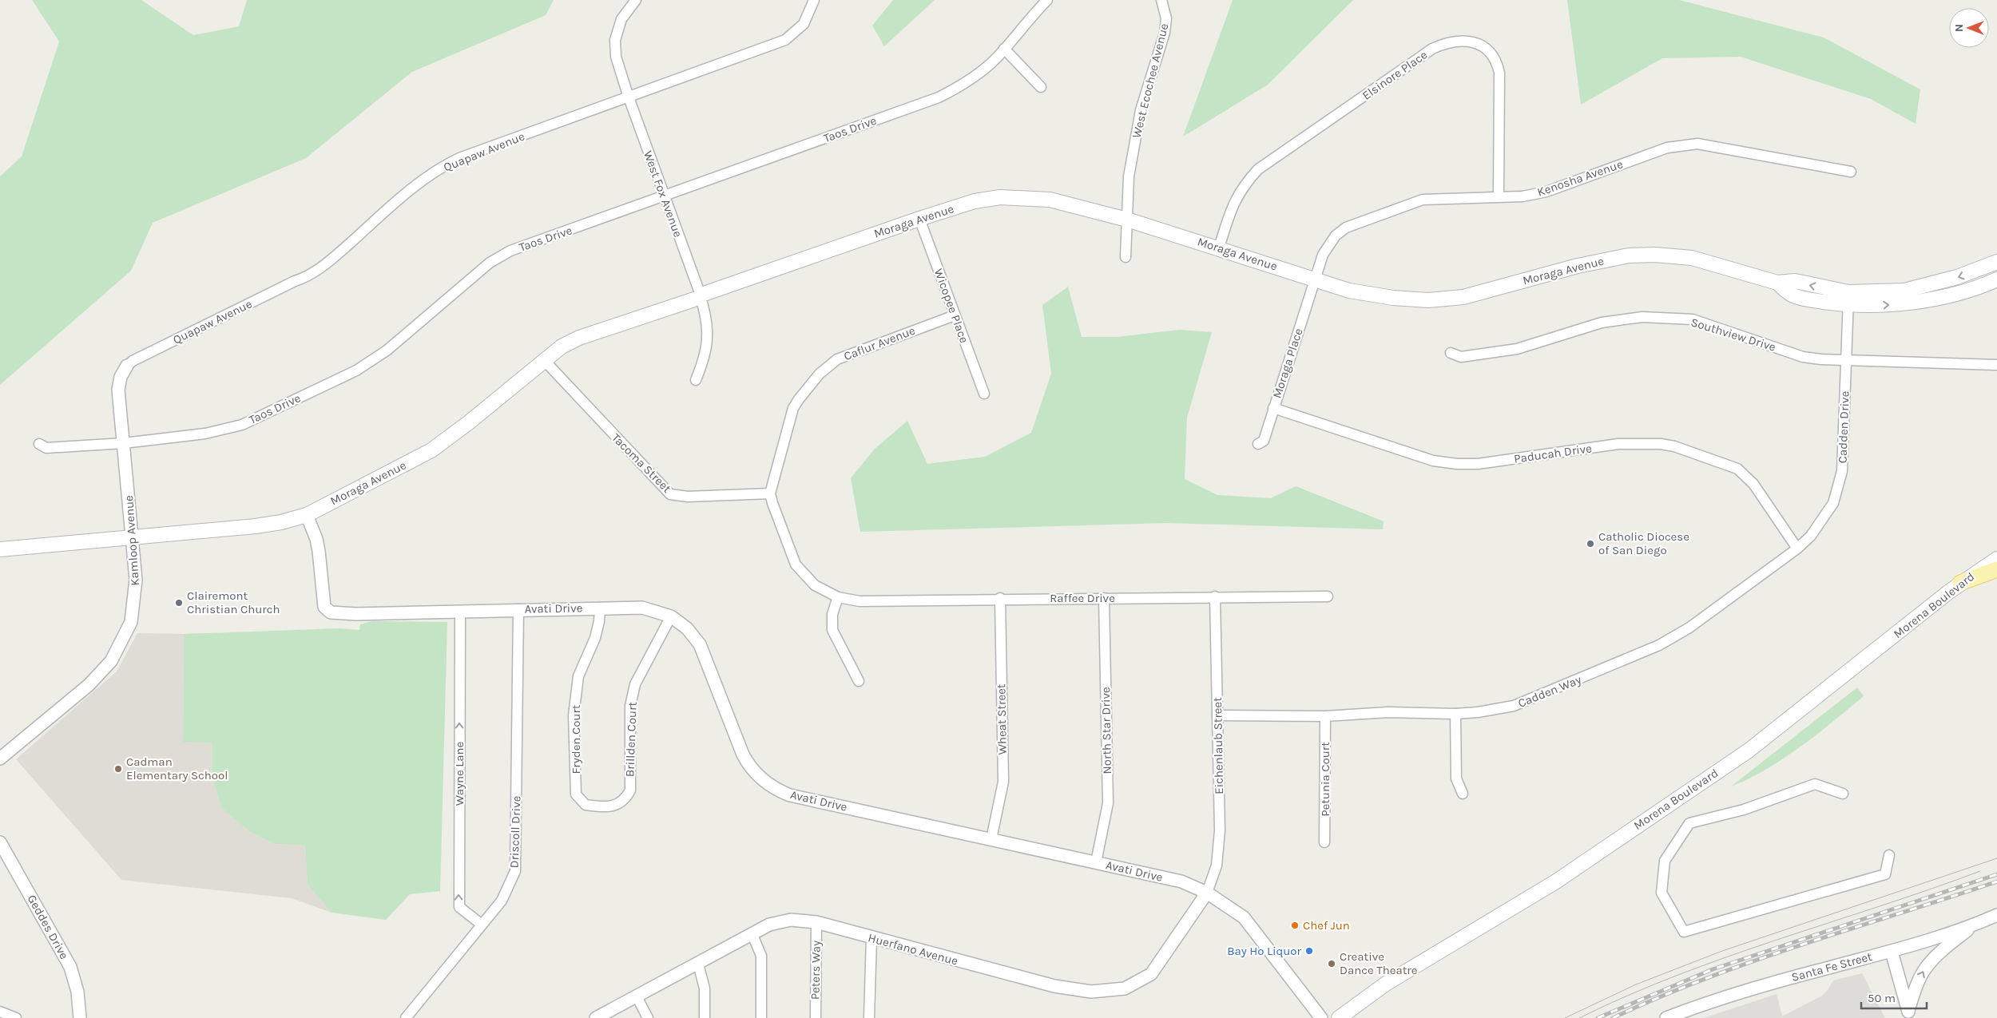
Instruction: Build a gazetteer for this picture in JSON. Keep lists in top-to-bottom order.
{
  "streets": {
    "main road": ["Moraga Avenue", "Morena Boulevard"],
    "street": [
      "Elsinore Place",
      "West Ecochee Avenue",
      "Taos Drive",
      "Quapaw Avenue",
      "Kenosha Avenue",
      "West Fox Avenue",
      "Wicopee Place",
      "Southview Drive",
      "Caflur Avenue",
      "Moraga Place",
      "Cadden Drive",
      "Paducah Drive",
      "Tacoma Street",
      "Kamloop Avenue",
      "Raffee Drive",
      "Avati Drive",
      "Cadden Way",
      "Wheat Street",
      "North Star Drive",
      "Fryden Court",
      "Brillden Court",
      "Eichenlaub Street",
      "Wayne Lane",
      "Petunia Court",
      "Driscoll Drive",
      "Geddes Drive",
      "Huerfano Avenue",
      "Santa Fe Street",
      "Peters Way"
    ]
  },
  "crossings": [
    ["Elsinore Place", "Kenosha Avenue"],
    ["Elsinore Place", "Moraga Avenue"],
    ["West Ecochee Avenue", "Moraga Avenue"],
    ["Taos Drive", "West Fox Avenue"],
    ["Taos Drive", "Kamloop Avenue"],
    ["Quapaw Avenue", "West Fox Avenue"],
    ["Quapaw Avenue", "Kamloop Avenue"],
    ["Kenosha Avenue", "Moraga Avenue"],
    ["Kenosha Avenue", "Moraga Place"],
    ["West Fox Avenue", "Moraga Avenue"],
    ["Moraga Avenue", "Wicopee Place"],
    ["Moraga Avenue", "Moraga Place"],
    ["Moraga Avenue", "Cadden Drive"],
    ["Moraga Avenue", "Tacoma Street"],
    ["Moraga Avenue", "Kamloop Avenue"],
    ["Moraga Avenue", "Avati Drive"],
    ["Wicopee Place", "Caflur Avenue"],
    ["Southview Drive", "Cadden Drive"],
    ["Caflur Avenue", "Tacoma Street"],
    ["Caflur Avenue", "Raffee Drive"],
    ["Moraga Place", "Paducah Drive"],
    ["Cadden Drive", "Paducah Drive"],
    ["Cadden Drive", "Cadden Way"],
    ["Paducah Drive", "Cadden Way"],
    ["Tacoma Street", "Raffee Drive"],
    ["Raffee Drive", "Wheat Street"],
    ["Raffee Drive", "North Star Drive"],
    ["Raffee Drive", "Eichenlaub Street"],
    ["Avati Drive", "Wheat Street"],
    ["Avati Drive", "North Star Drive"],
    ["Avati Drive", "Fryden Court"],
    ["Avati Drive", "Brillden Court"],
    ["Avati Drive", "Eichenlaub Street"],
    ["Avati Drive", "Wayne Lane"],
    ["Avati Drive", "Driscoll Drive"],
    ["Avati Drive", "Huerfano Avenue"],
    ["Cadden Way", "Eichenlaub Street"],
    ["Cadden Way", "Petunia Court"],
    ["Fryden Court", "Brillden Court"],
    ["Eichenlaub Street", "Huerfano Avenue"],
    ["Wayne Lane", "Driscoll Drive"],
    ["Huerfano Avenue", "Peters Way"]
  ],
  "one_way": ["Wayne Lane"],
  "places": [
    "Catholic Diocese of San Diego",
    "Clairemont Christian Church",
    "Cadman Elementary School",
    "Chef Jun",
    "Bay Ho Liquor",
    "Creative Dance Theatre"
  ],
  "scale_bar": "50 m",
  "north": "left"
}
